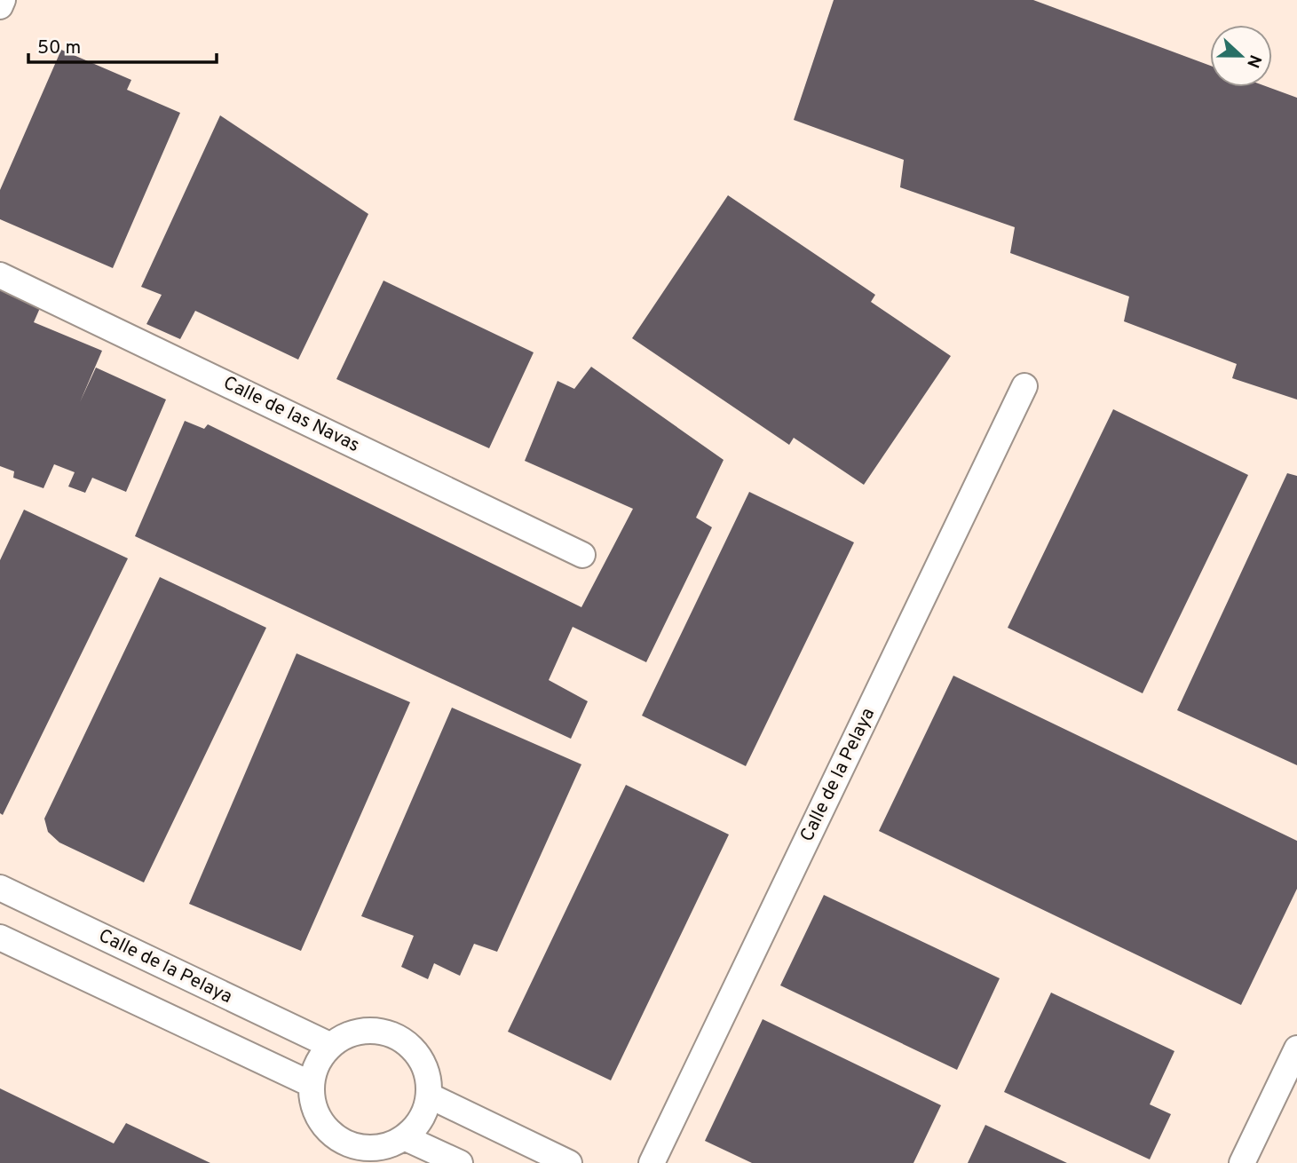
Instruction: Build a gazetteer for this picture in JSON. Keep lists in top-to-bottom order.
{
  "streets": {
    "street": ["Calle de las Navas", "Calle de la Pelaya"]
  },
  "scale_bar": "50 m",
  "north": "right"
}
